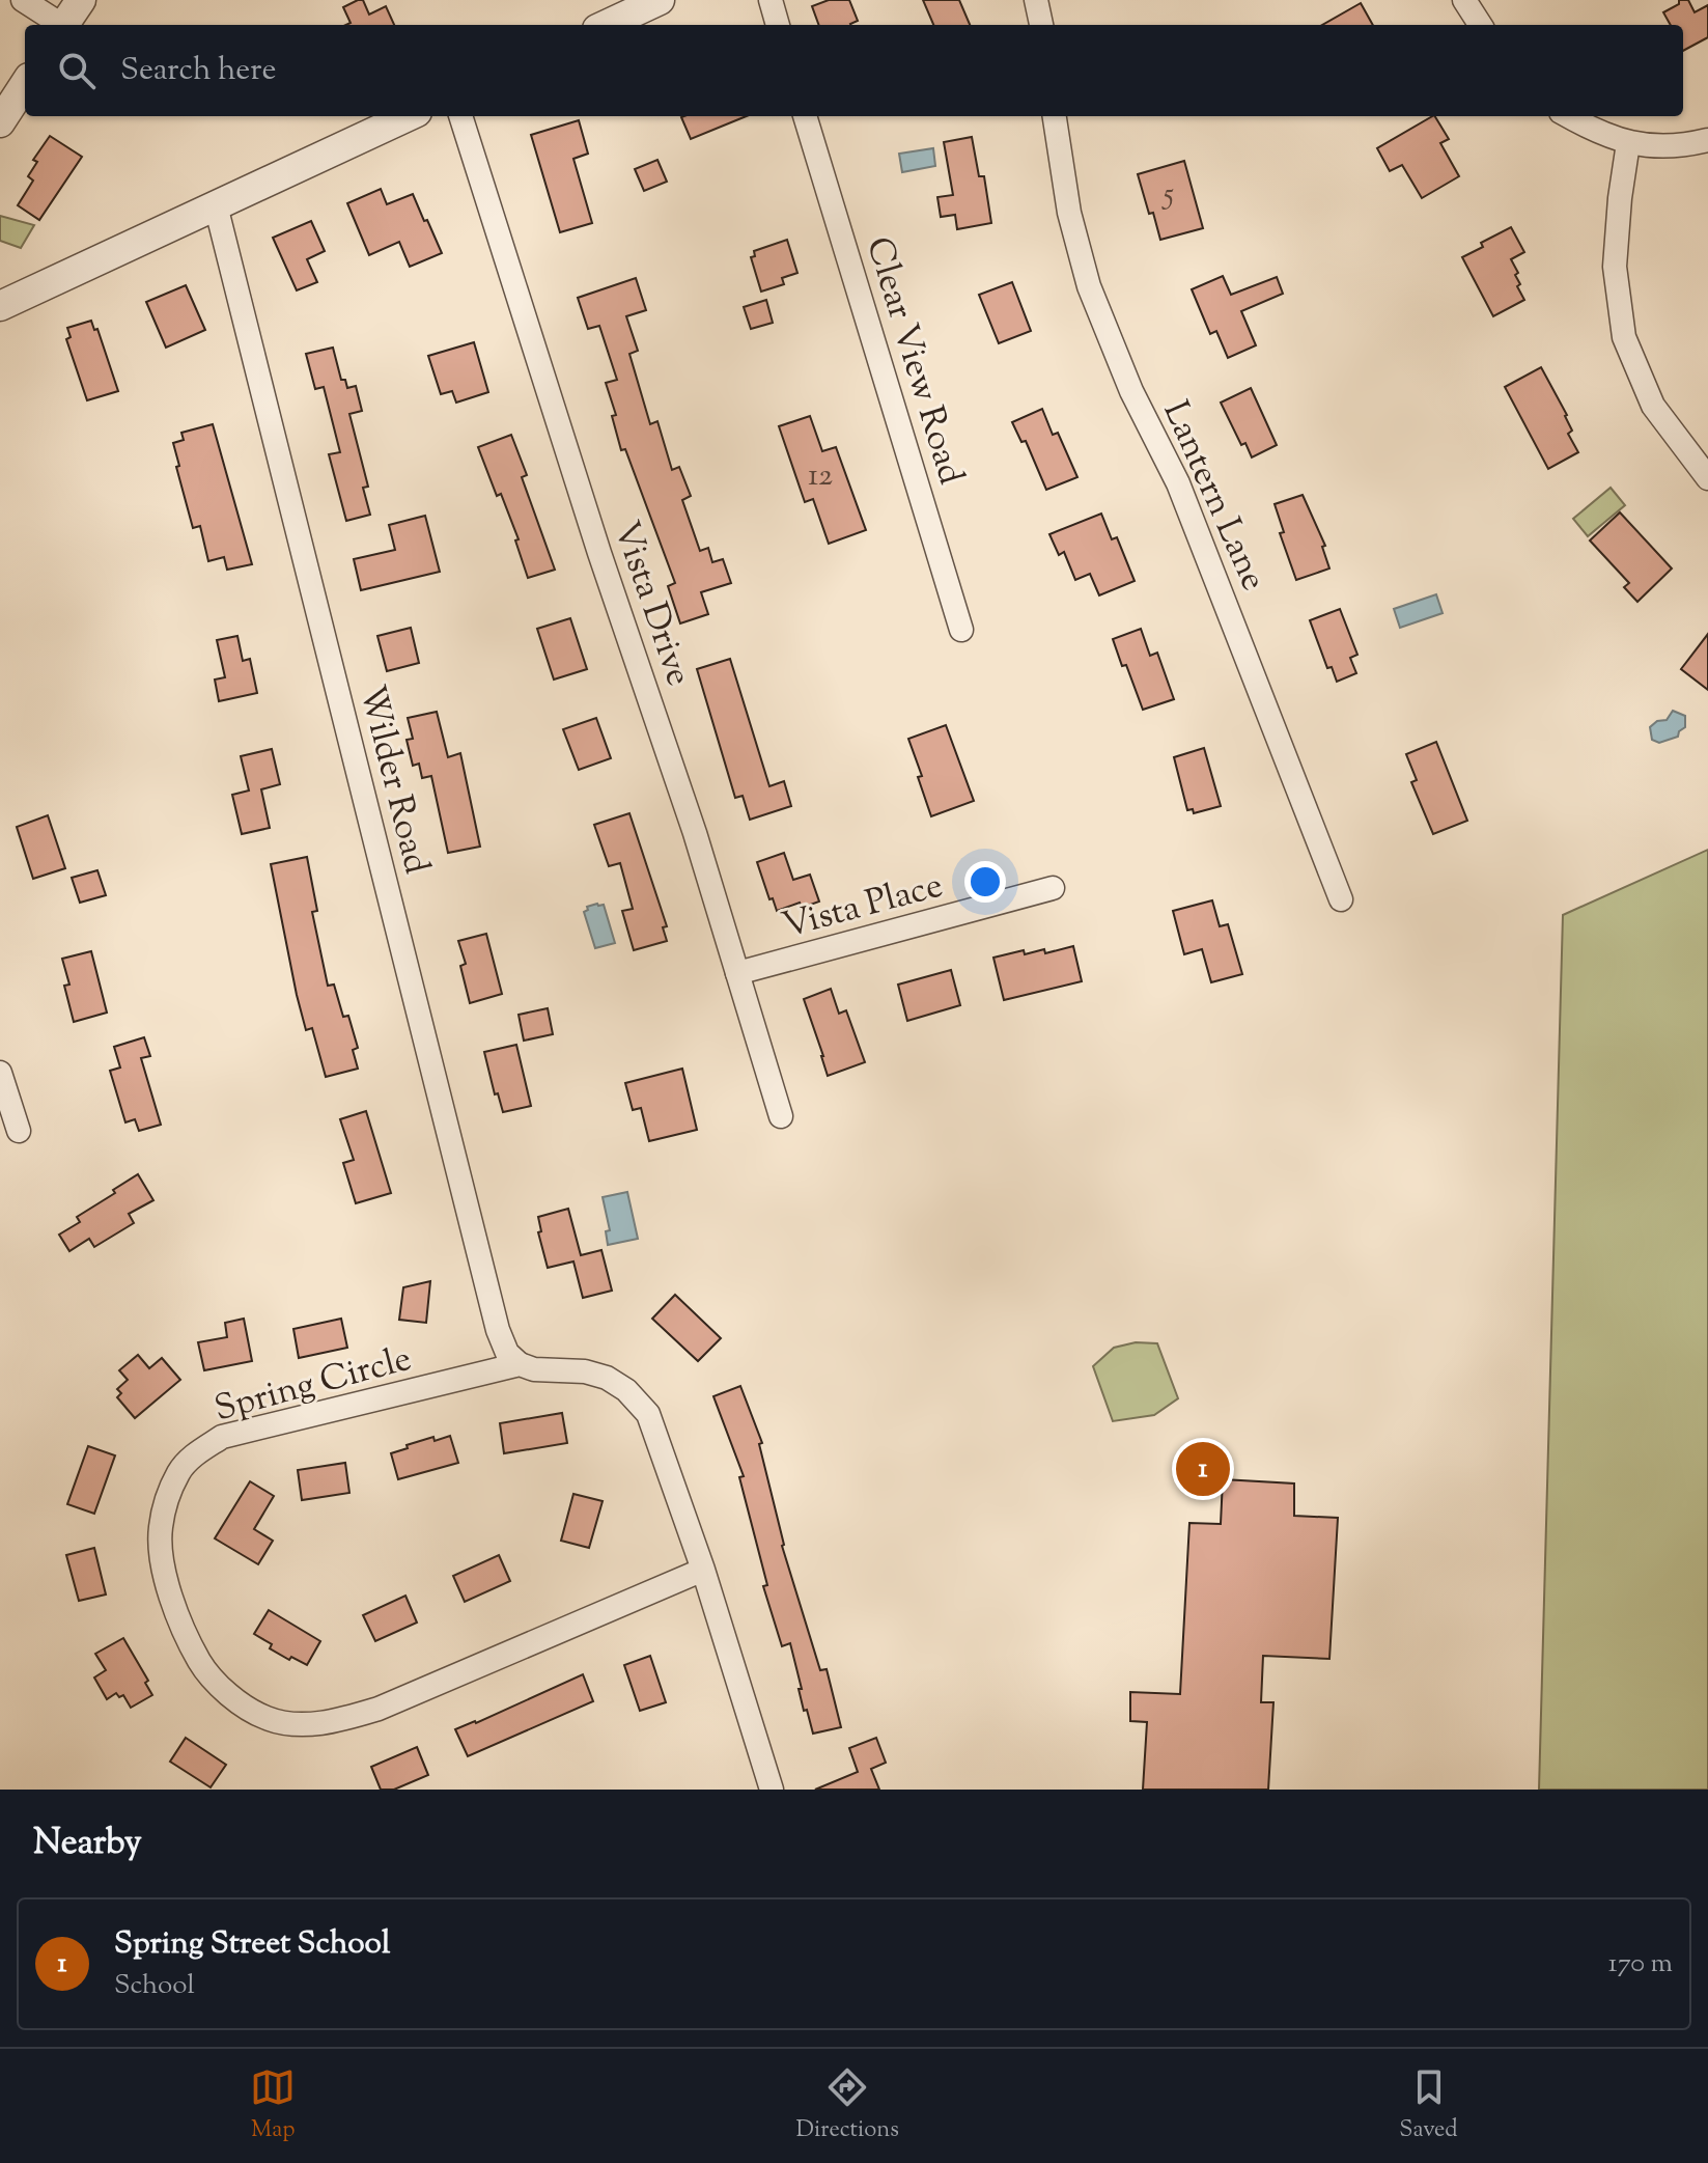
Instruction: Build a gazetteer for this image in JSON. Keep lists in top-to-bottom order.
{
  "streets": {
    "street": [
      "Clear View Road",
      "Lantern Lane",
      "Vista Drive",
      "Wilder Road",
      "Vista Place",
      "Spring Circle"
    ]
  },
  "crossings": [
    ["Vista Drive", "Vista Place"],
    ["Wilder Road", "Spring Circle"]
  ],
  "house_numbers": ["5", "12"],
  "page": {
    "search": "Search here",
    "pins": "1",
    "heading": "Nearby",
    "list": [
      {
        "mark": "1",
        "name": "Spring Street School",
        "note": "School",
        "value": "170 m"
      }
    ],
    "nav": ["Map", "Directions", "Saved"]
  }
}
